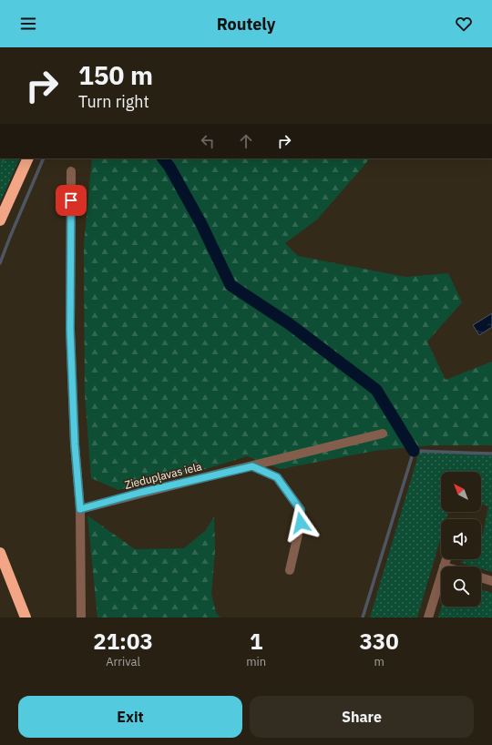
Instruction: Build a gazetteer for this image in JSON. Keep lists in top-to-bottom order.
{
  "streets": {
    "street": ["Ziedupļavas iela"]
  },
  "north": "top left",
  "page": {
    "header": "Routely",
    "turn": ["150 m", "Turn right"],
    "eta": [
      "21:03",
      "Arrival",
      "1",
      "min",
      "330",
      "m"
    ],
    "buttons": ["Exit", "Share"]
  }
}
